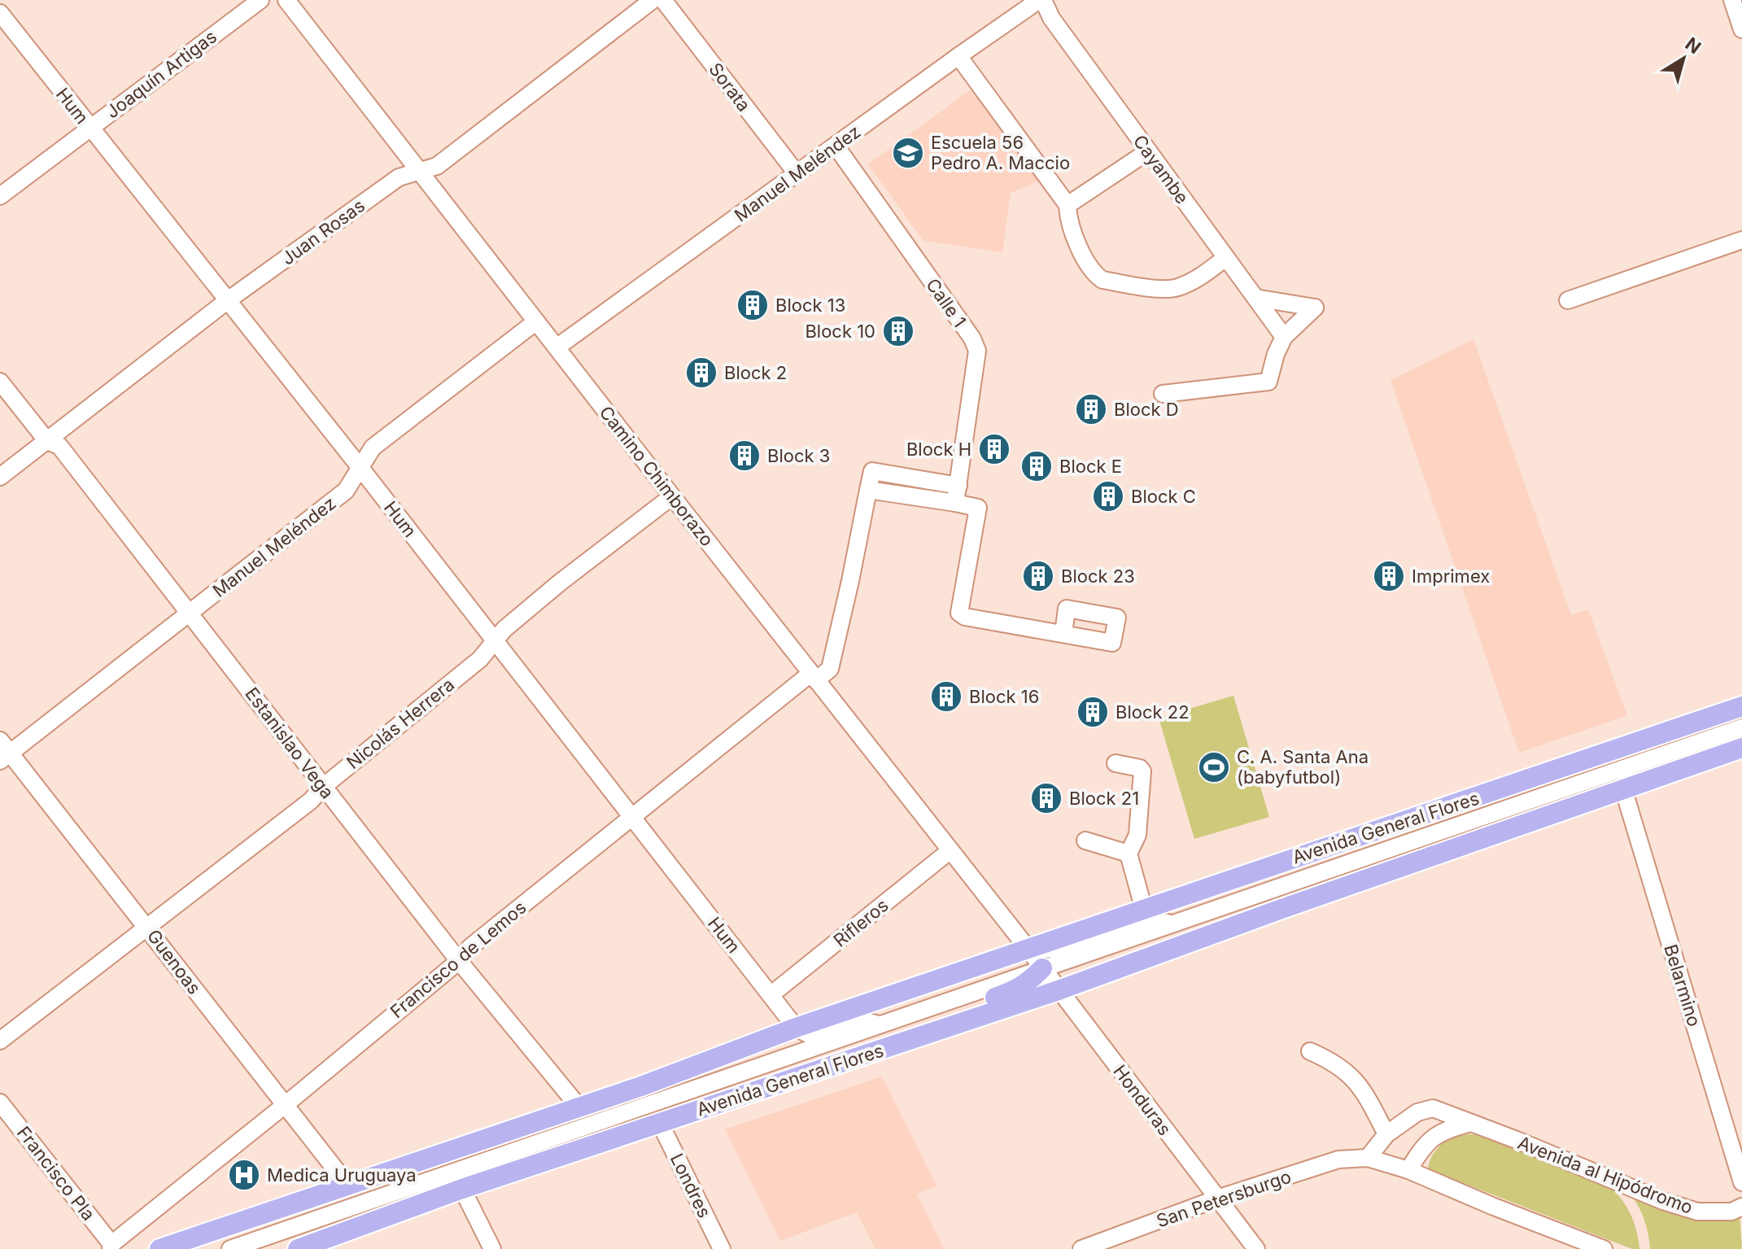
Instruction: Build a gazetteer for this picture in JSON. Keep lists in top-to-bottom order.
{
  "streets": {
    "main road": ["Avenida General Flores"],
    "street": [
      "Joaquín Artigas",
      "Sorata",
      "Hum",
      "Cayambe",
      "Manuel Meléndez",
      "Juan Rosas",
      "Calle 1",
      "Camino Chimborazo",
      "Nicolás Herrera",
      "Estanislao Vega",
      "Rifleros",
      "Francisco de Lemos",
      "Guenoas",
      "Belarmino",
      "Honduras",
      "Francisco Pla",
      "Avenida al Hipódromo",
      "Londres",
      "San Petersburgo"
    ]
  },
  "crossings": [
    ["Joaquín Artigas", "Hum"],
    ["Sorata", "Manuel Meléndez"],
    ["Hum", "Manuel Meléndez"],
    ["Hum", "Juan Rosas"],
    ["Hum", "Nicolás Herrera"],
    ["Hum", "Avenida General Flores"],
    ["Hum", "Rifleros"],
    ["Hum", "Francisco de Lemos"],
    ["Cayambe", "Manuel Meléndez"],
    ["Manuel Meléndez", "Calle 1"],
    ["Manuel Meléndez", "Camino Chimborazo"],
    ["Manuel Meléndez", "Estanislao Vega"],
    ["Manuel Meléndez", "Guenoas"],
    ["Juan Rosas", "Camino Chimborazo"],
    ["Juan Rosas", "Estanislao Vega"],
    ["Camino Chimborazo", "Nicolás Herrera"],
    ["Camino Chimborazo", "Avenida General Flores"],
    ["Camino Chimborazo", "Rifleros"],
    ["Camino Chimborazo", "Francisco de Lemos"],
    ["Camino Chimborazo", "Honduras"],
    ["Nicolás Herrera", "Estanislao Vega"],
    ["Nicolás Herrera", "Guenoas"],
    ["Estanislao Vega", "Avenida General Flores"],
    ["Estanislao Vega", "Francisco de Lemos"],
    ["Avenida General Flores", "Guenoas"],
    ["Avenida General Flores", "Belarmino"],
    ["Avenida General Flores", "Honduras"],
    ["Avenida General Flores", "Londres"],
    ["Francisco de Lemos", "Guenoas"],
    ["Francisco de Lemos", "Francisco Pla"],
    ["Honduras", "San Petersburgo"],
    ["Avenida al Hipódromo", "San Petersburgo"]
  ],
  "places": {
    "school or university": ["Escuela 56 Pedro A. Maccio"],
    "building": [
      "Block 13",
      "Block 10",
      "Block 2",
      "Block D",
      "Block H",
      "Block 3",
      "Block E",
      "Block C",
      "Block 23",
      "Imprimex",
      "Block 16",
      "Block 22",
      "Block 21"
    ],
    "sports": ["C. A. Santa Ana (babyfutbol)"],
    "hospital": ["Medica Uruguaya"]
  },
  "north": "top right"
}
